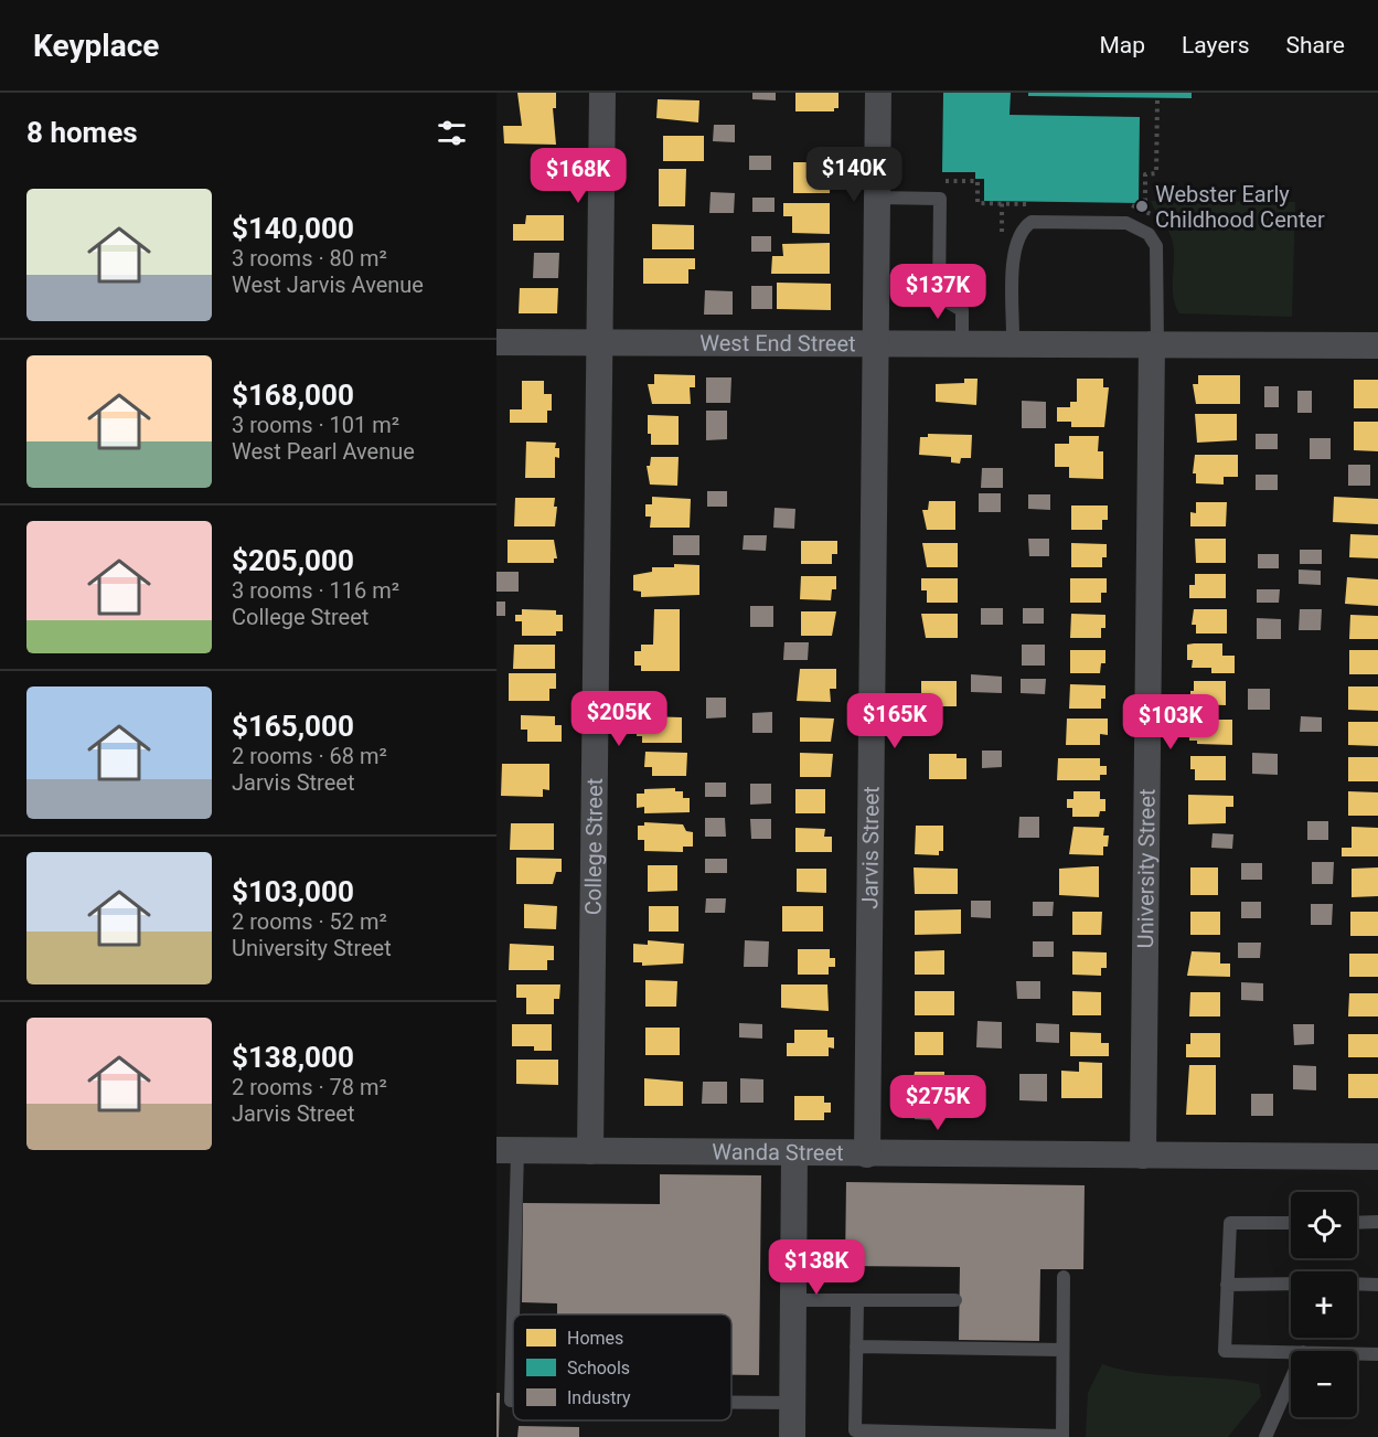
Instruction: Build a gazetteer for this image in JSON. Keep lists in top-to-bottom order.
{
  "streets": {
    "street": [
      "West End Street",
      "College Street",
      "Jarvis Street",
      "University Street",
      "Wanda Street"
    ]
  },
  "crossings": [
    ["West End Street", "College Street"],
    ["West End Street", "Jarvis Street"],
    ["West End Street", "University Street"],
    ["College Street", "Wanda Street"],
    ["Jarvis Street", "Wanda Street"],
    ["University Street", "Wanda Street"]
  ],
  "places": ["Webster Early Childhood Center"],
  "legend": ["Homes", "Schools", "Industry"],
  "page": {
    "header": "Keyplace",
    "nav": ["Map", "Layers", "Share"],
    "heading": "8 homes",
    "price": [
      "$140K",
      "$168K",
      "$137K",
      "$205K",
      "$165K",
      "$103K",
      "$275K",
      "$138K"
    ],
    "list": [
      {
        "name": "$140,000",
        "note": "3 rooms · 80 m² · West Jarvis Avenue"
      },
      {
        "name": "$168,000",
        "note": "3 rooms · 101 m² · West Pearl Avenue"
      },
      {
        "name": "$205,000",
        "note": "3 rooms · 116 m² · College Street"
      },
      {
        "name": "$165,000",
        "note": "2 rooms · 68 m² · Jarvis Street"
      },
      {
        "name": "$103,000",
        "note": "2 rooms · 52 m² · University Street"
      },
      {
        "name": "$138,000",
        "note": "2 rooms · 78 m² · Jarvis Street"
      }
    ],
    "map_buttons": ["+", "−"]
  }
}
